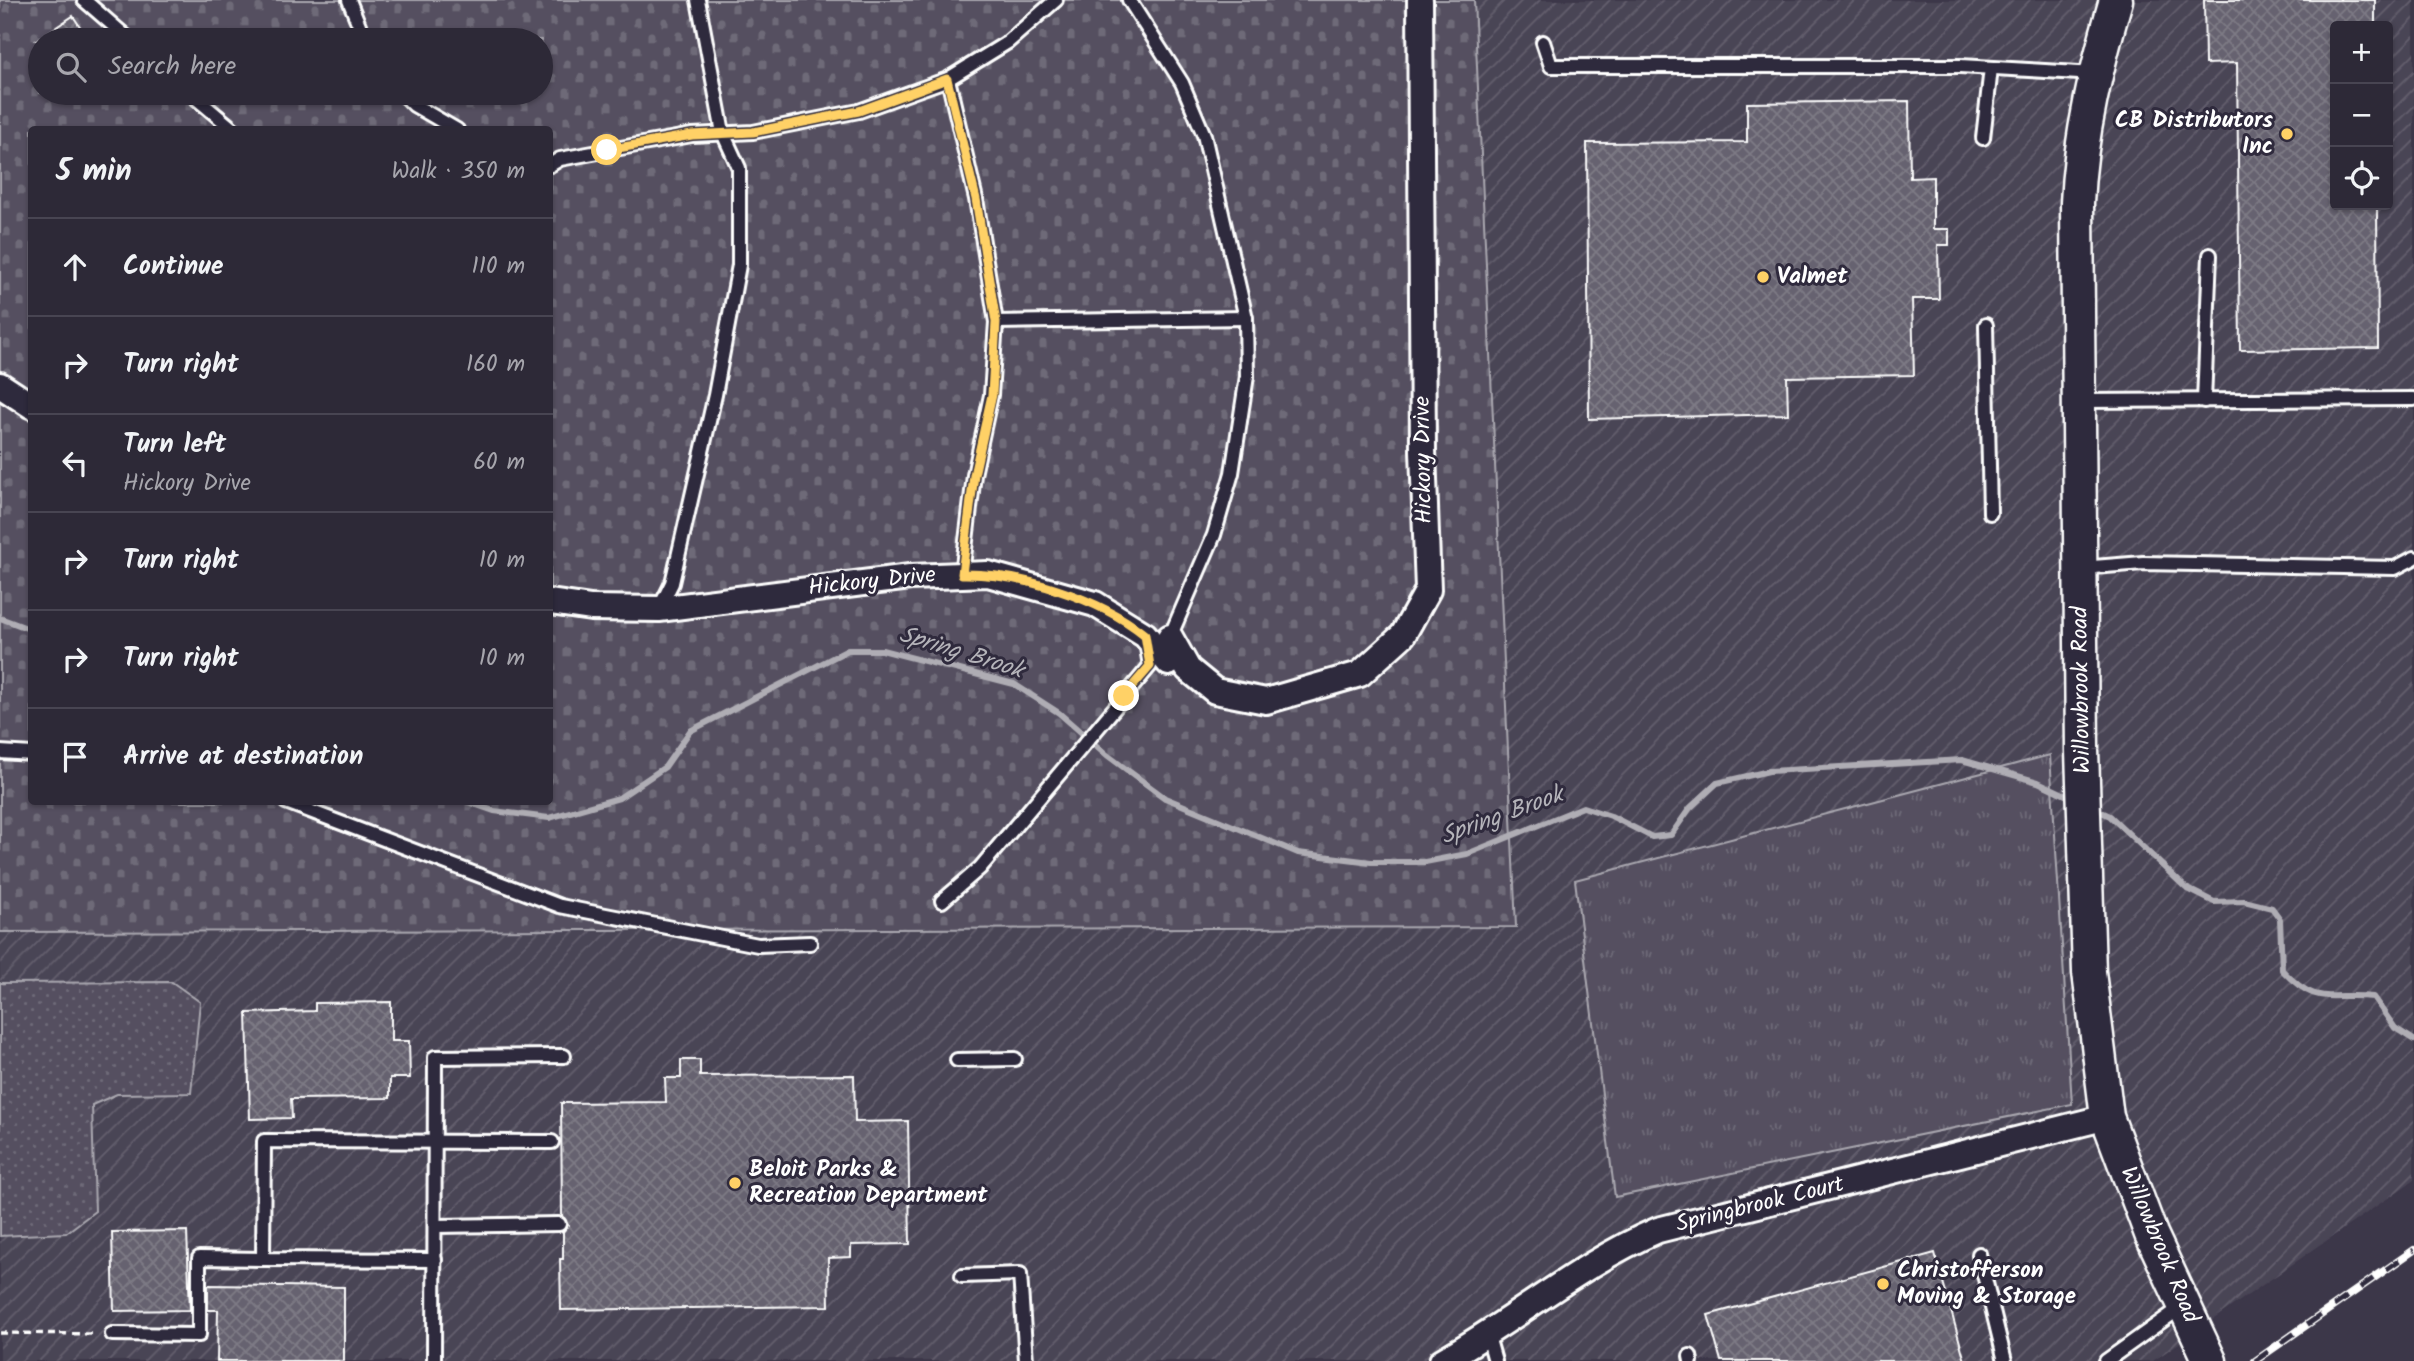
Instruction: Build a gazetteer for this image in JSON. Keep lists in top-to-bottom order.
{
  "streets": {
    "street": ["Hickory Drive", "Willowbrook Road", "Springbrook Court"]
  },
  "crossings": [
    ["Willowbrook Road", "Springbrook Court"]
  ],
  "water": ["Spring Brook"],
  "places": [
    "CB Distributors Inc",
    "Valmet",
    "Beloit Parks & Recreation Department",
    "Christofferson Moving & Storage"
  ],
  "page": {
    "map_buttons": ["+", "−"],
    "search": "Search here",
    "heading": ["5 min", "Walk · 350 m"],
    "list": [
      ["Continue", "110 m"],
      ["Turn right", "160 m"],
      ["Turn left", "Hickory Drive", "60 m"],
      ["Turn right", "10 m"],
      ["Turn right", "10 m"],
      "Arrive at destination"
    ]
  }
}
